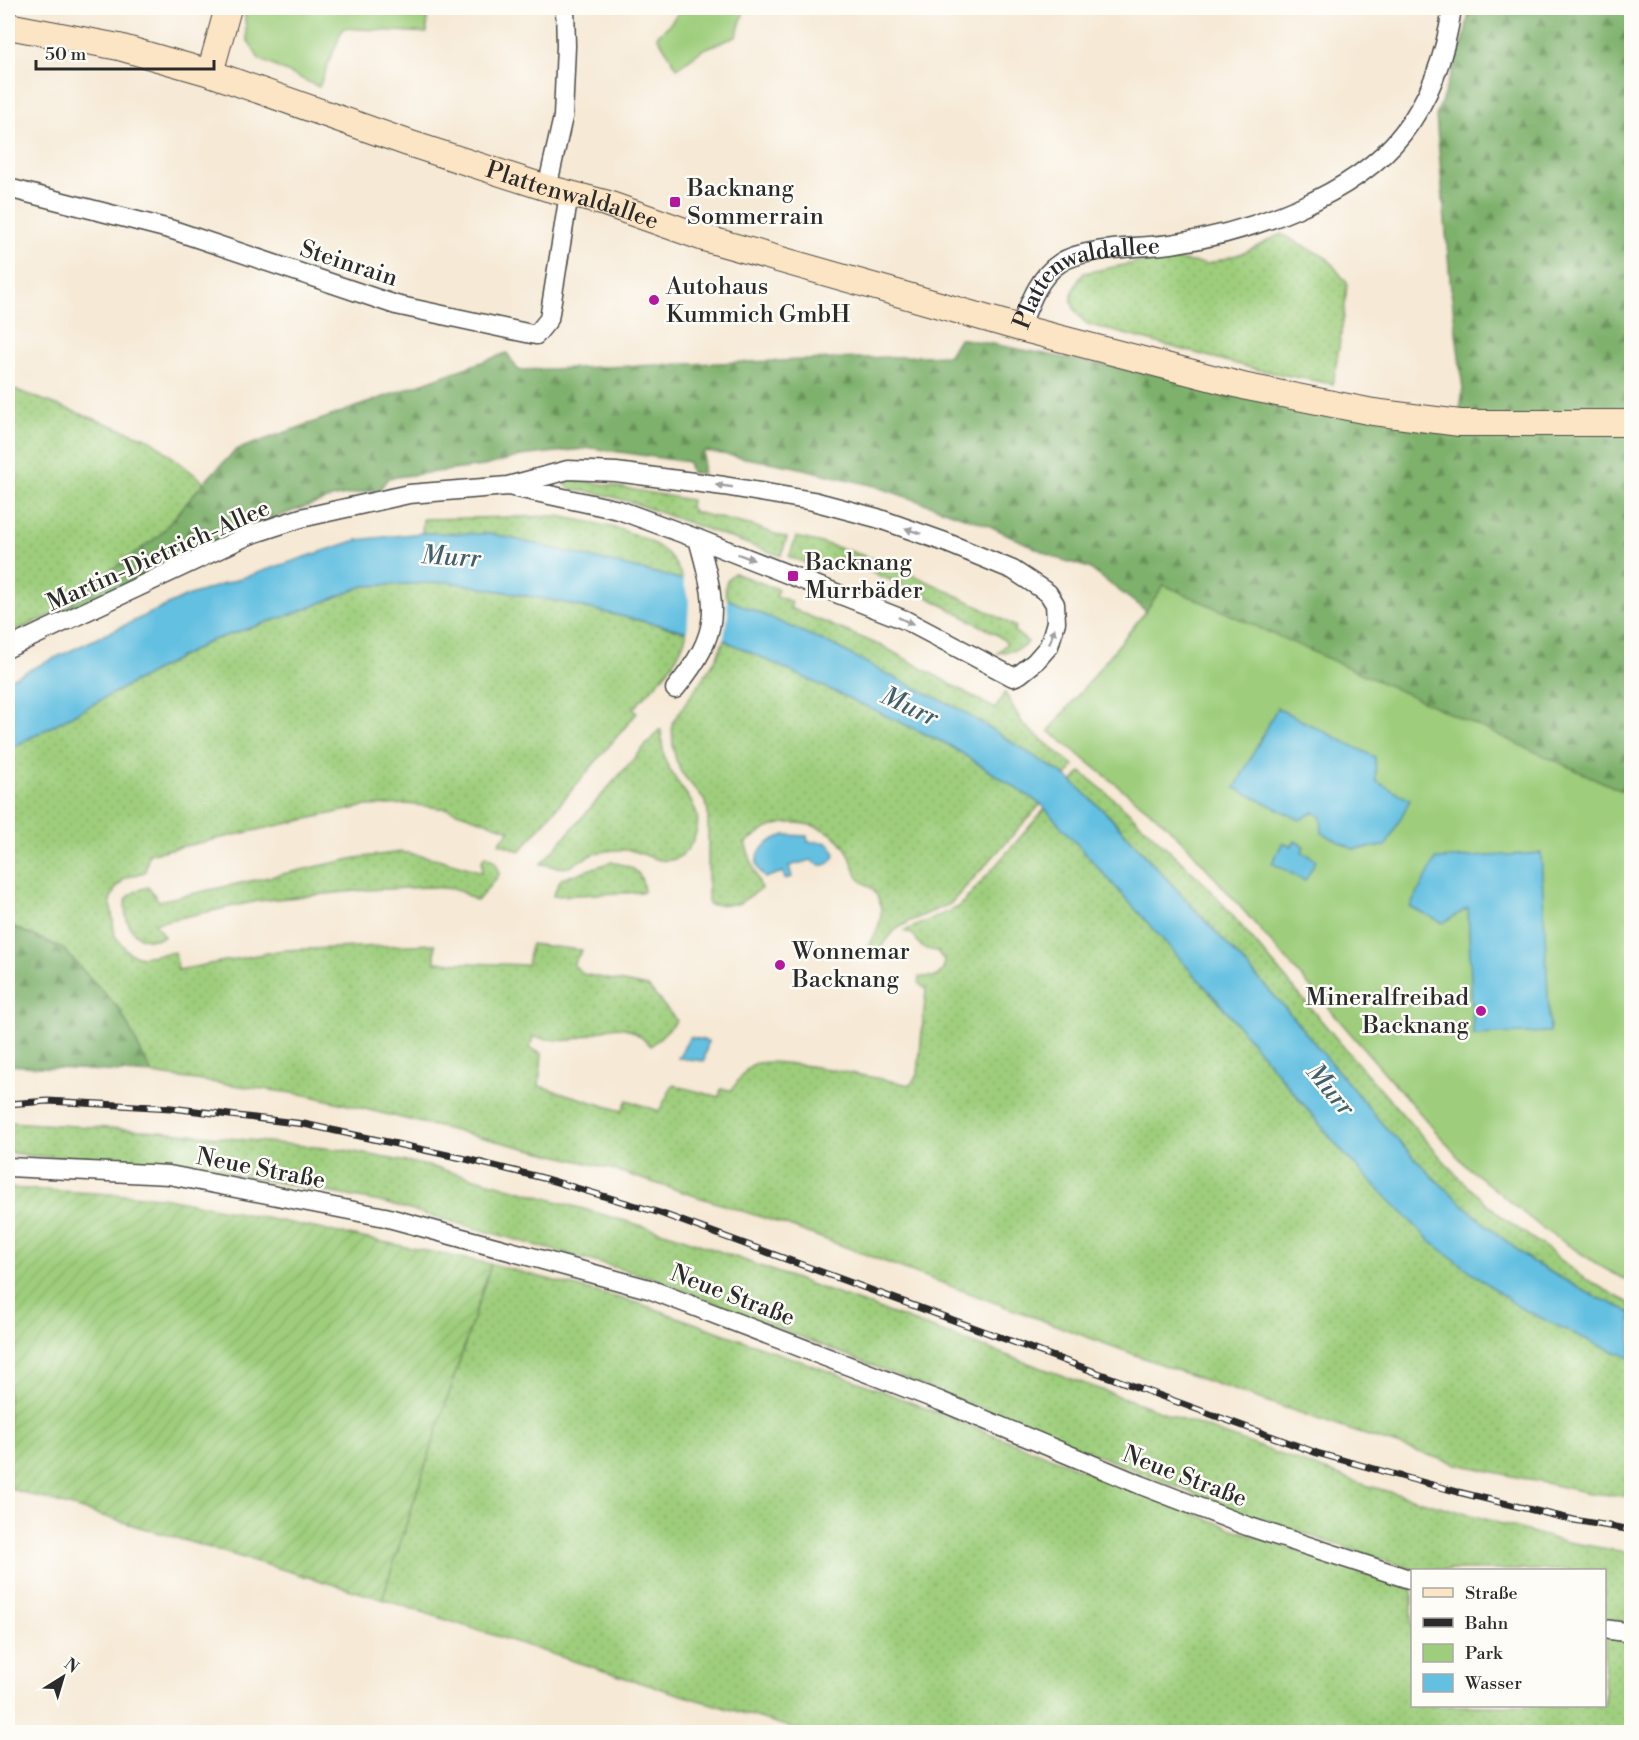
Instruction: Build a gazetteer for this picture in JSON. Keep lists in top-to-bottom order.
{
  "streets": {
    "street": [
      "Plattenwaldallee",
      "Steinrain",
      "Martin-Dietrich-Allee",
      "Neue Straße"
    ]
  },
  "crossings": [
    ["Plattenwaldallee", "Steinrain"]
  ],
  "water": ["Murr"],
  "places": {
    "transit": ["Backnang Sommerrain", "Backnang Murrbäder"],
    "other": ["Autohaus Kummich GmbH", "Wonnemar Backnang", "Mineralfreibad Backnang"]
  },
  "legend": [
    "Straße",
    "Bahn",
    "Park",
    "Wasser"
  ],
  "scale_bar": "50 m",
  "north": "top right"
}
